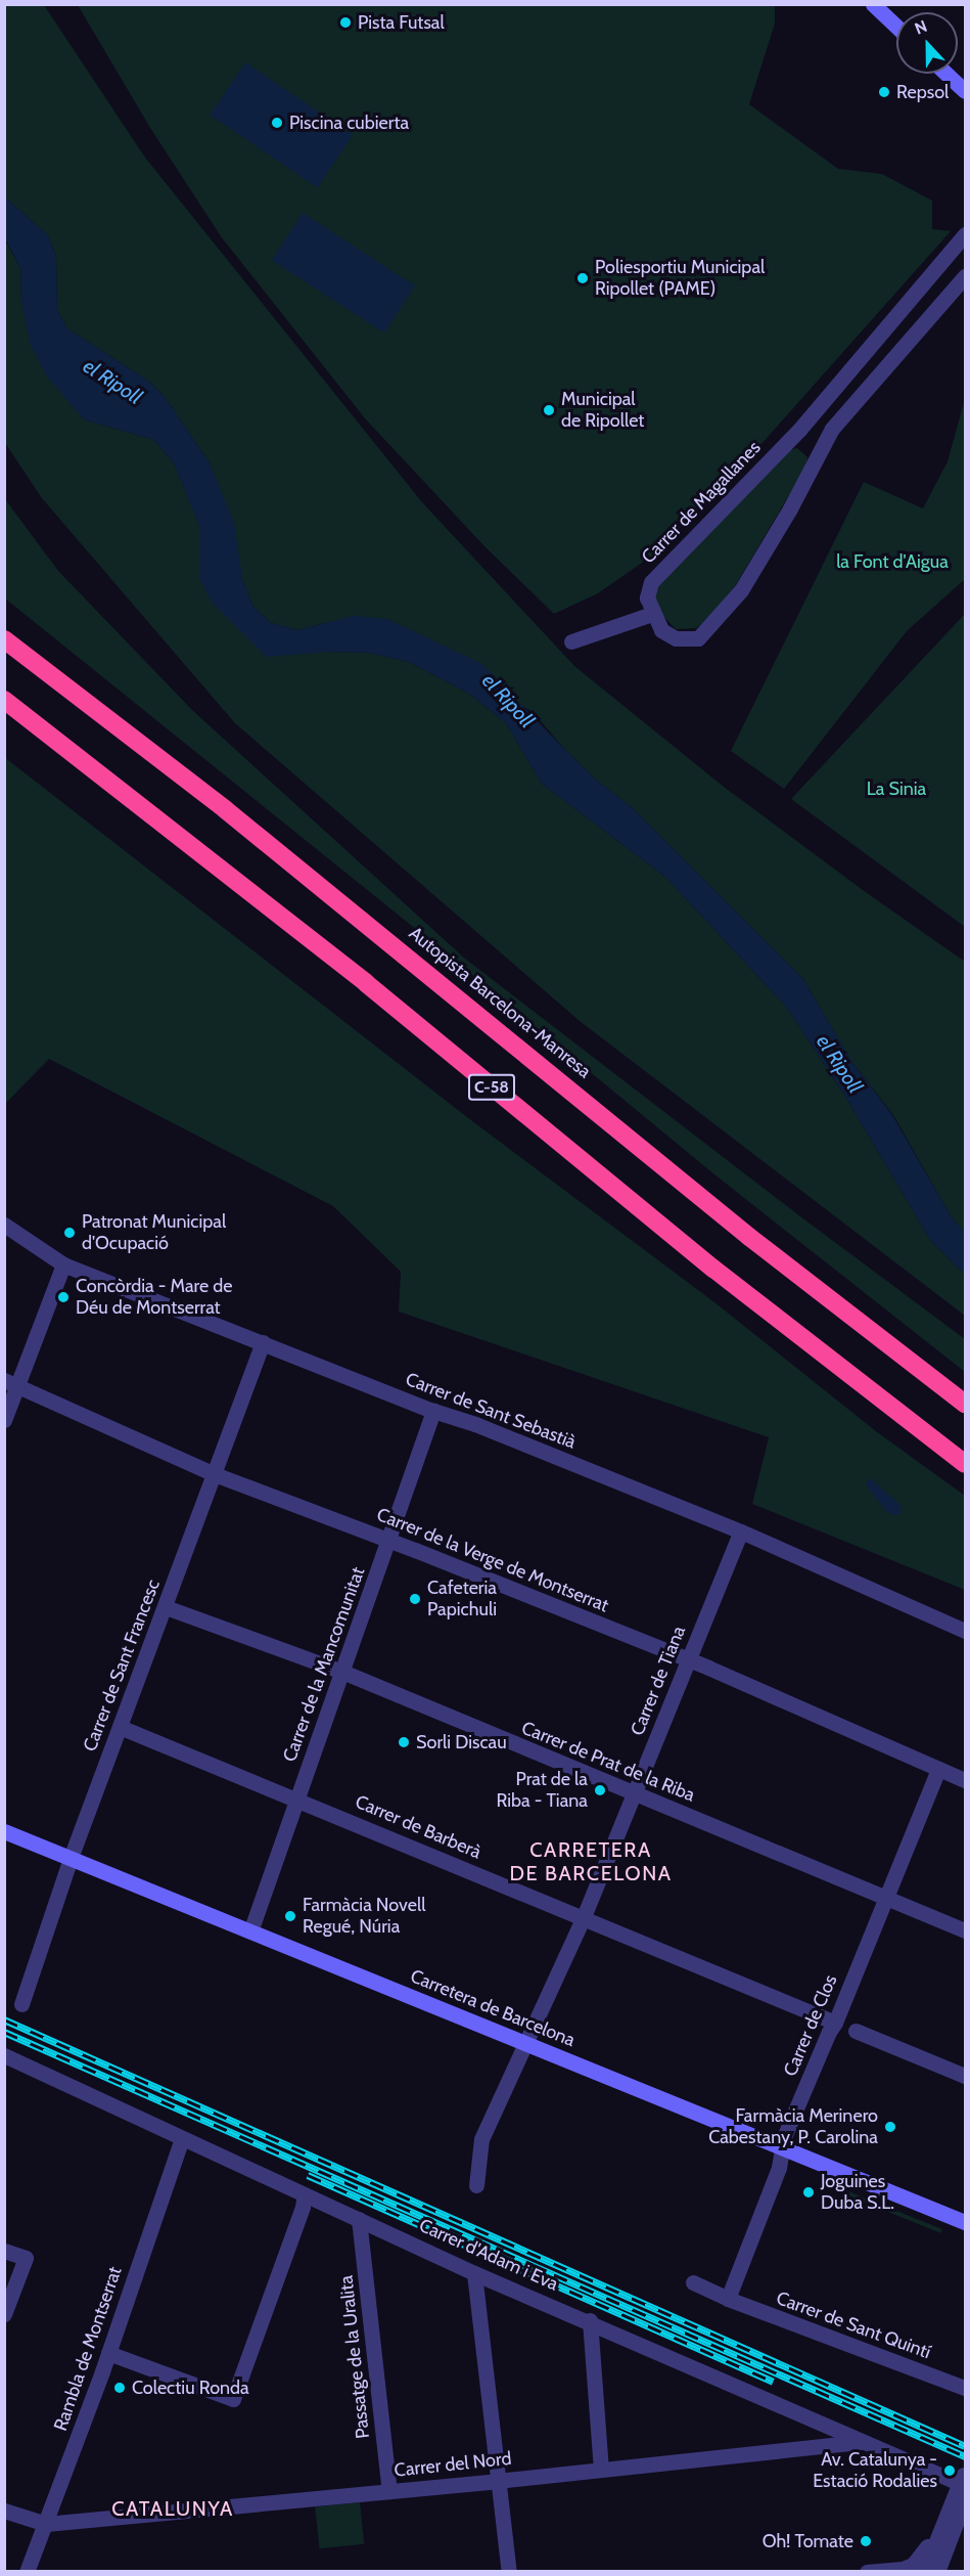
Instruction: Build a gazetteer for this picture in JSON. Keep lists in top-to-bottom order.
{
  "streets": {
    "highway": ["Autopista Barcelona-Manresa", "C-58"],
    "main road": ["Carretera de Barcelona"],
    "street": [
      "Carrer de Magallanes",
      "Carrer de Sant Sebastià",
      "Carrer de la Verge de Montserrat",
      "Carrer de la Mancomunitat",
      "Carrer de Sant Francesc",
      "Carrer de Tiana",
      "Carrer de Prat de la Riba",
      "Carrer de Barberà",
      "Carrer de Clos",
      "Carrer d'Adam i Eva",
      "Carrer de Sant Quintí",
      "Rambla de Montserrat",
      "Passatge de la Uralita",
      "Carrer del Nord"
    ]
  },
  "crossings": [
    ["Carrer de Sant Sebastià", "Carrer de la Mancomunitat"],
    ["Carrer de Sant Sebastià", "Carrer de Sant Francesc"],
    ["Carrer de Sant Sebastià", "Carrer de Tiana"],
    ["Carrer de la Verge de Montserrat", "Carrer de la Mancomunitat"],
    ["Carrer de la Verge de Montserrat", "Carrer de Sant Francesc"],
    ["Carrer de la Verge de Montserrat", "Carrer de Tiana"],
    ["Carrer de la Verge de Montserrat", "Carrer de Clos"],
    ["Carrer de la Mancomunitat", "Carrer de Prat de la Riba"],
    ["Carrer de la Mancomunitat", "Carrer de Barberà"],
    ["Carrer de la Mancomunitat", "Carretera de Barcelona"],
    ["Carrer de Sant Francesc", "Carrer de Prat de la Riba"],
    ["Carrer de Sant Francesc", "Carrer de Barberà"],
    ["Carrer de Sant Francesc", "Carretera de Barcelona"],
    ["Carrer de Tiana", "Carrer de Prat de la Riba"],
    ["Carrer de Tiana", "Carrer de Barberà"],
    ["Carrer de Tiana", "Carretera de Barcelona"],
    ["Carrer de Prat de la Riba", "Carrer de Clos"],
    ["Carrer de Barberà", "Carrer de Clos"],
    ["Carretera de Barcelona", "Carrer de Clos"],
    ["Carrer de Clos", "Carrer de Sant Quintí"],
    ["Carrer d'Adam i Eva", "Rambla de Montserrat"],
    ["Carrer d'Adam i Eva", "Passatge de la Uralita"],
    ["Carrer d'Adam i Eva", "Carrer del Nord"],
    ["Rambla de Montserrat", "Carrer del Nord"],
    ["Passatge de la Uralita", "Carrer del Nord"]
  ],
  "districts": ["CARRETERA DE BARCELONA", "CATALUNYA"],
  "water": ["el Ripoll"],
  "parks": ["la Font d'Aigua", "La Sinia"],
  "places": [
    "Pista Futsal",
    "Repsol",
    "Piscina cubierta",
    "Poliesportiu Municipal Ripollet (PAME)",
    "Municipal de Ripollet",
    "Patronat Municipal d'Ocupació",
    "Concòrdia - Mare de Déu de Montserrat",
    "Cafeteria Papichuli",
    "Sorli Discau",
    "Prat de la Riba - Tiana",
    "Farmàcia Novell Regué, Núria",
    "Farmàcia Merinero Cabestany, P. Carolina",
    "Joguines Duba S.L.",
    "Colectiu Ronda",
    "Av. Catalunya - Estació Rodalies",
    "Oh! Tomate"
  ],
  "north": "top"
}
